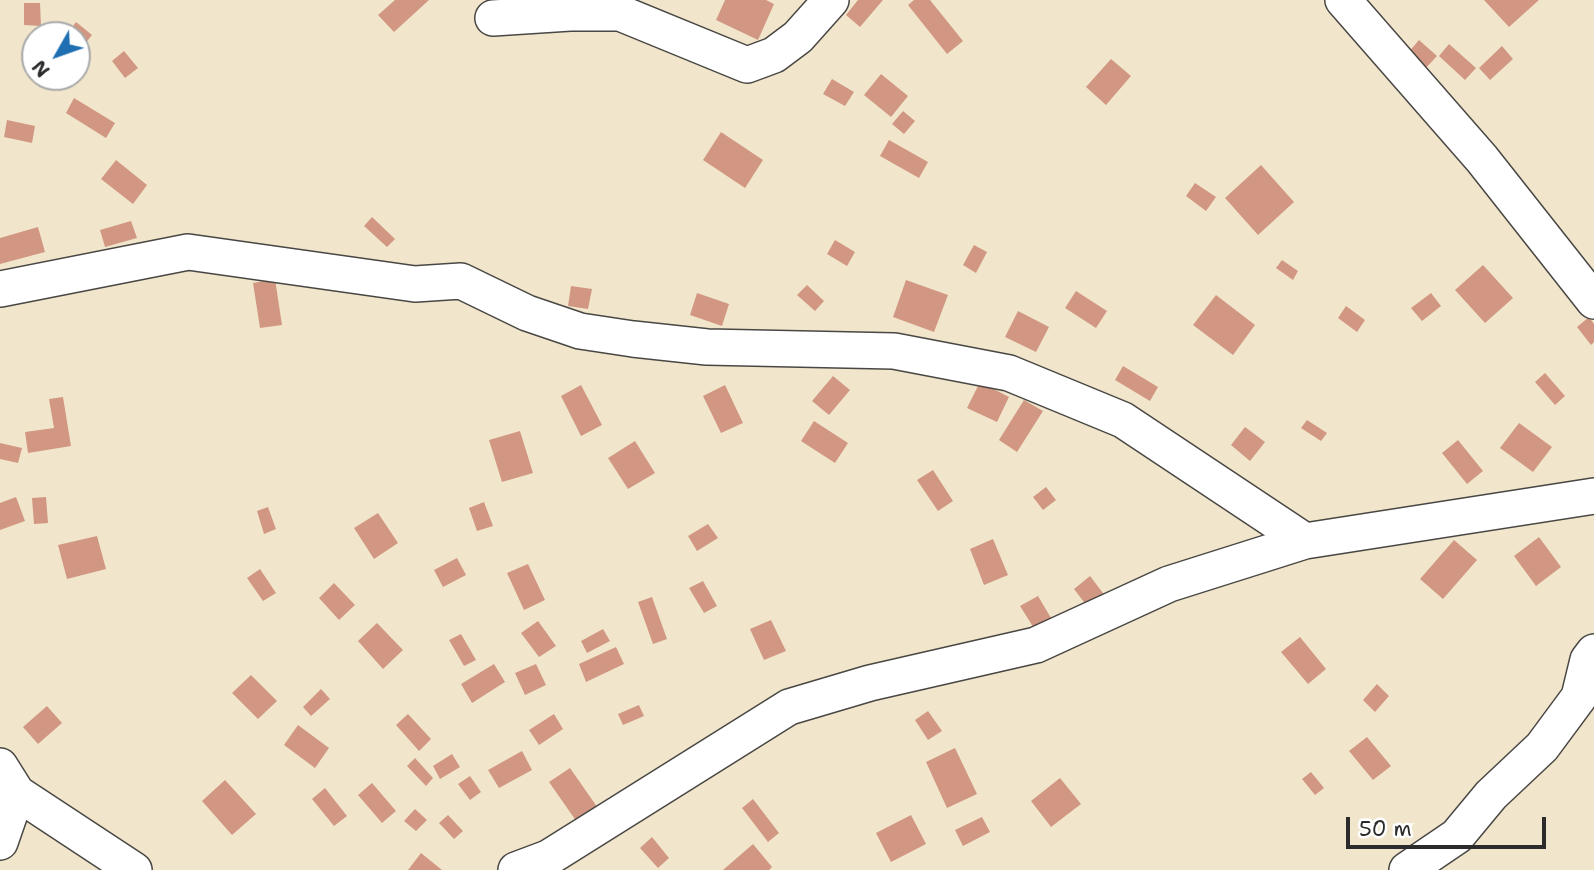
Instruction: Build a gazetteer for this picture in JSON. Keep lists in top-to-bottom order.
{
  "scale_bar": "50 m",
  "north": "bottom left"
}
